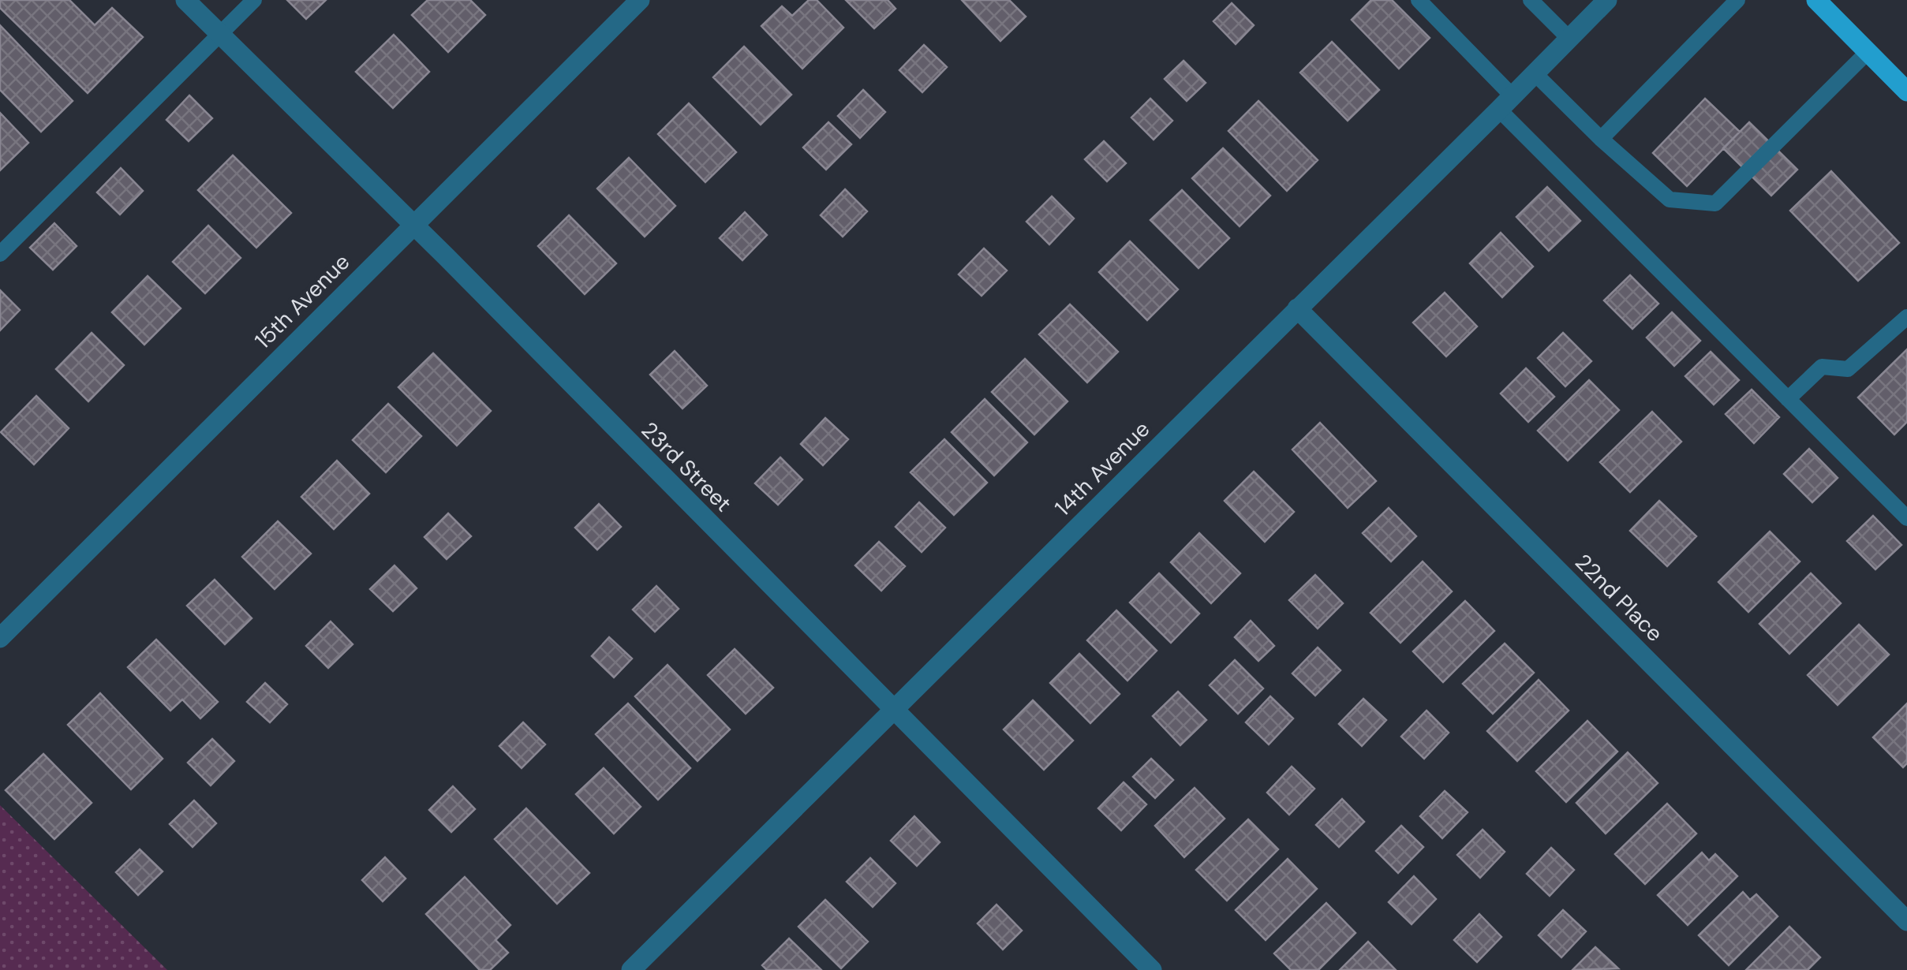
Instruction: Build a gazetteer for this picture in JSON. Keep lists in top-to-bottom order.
{
  "streets": {
    "street": [
      "15th Avenue",
      "23rd Street",
      "14th Avenue",
      "22nd Place"
    ]
  },
  "crossings": [
    ["15th Avenue", "23rd Street"],
    ["23rd Street", "14th Avenue"],
    ["14th Avenue", "22nd Place"]
  ]
}
